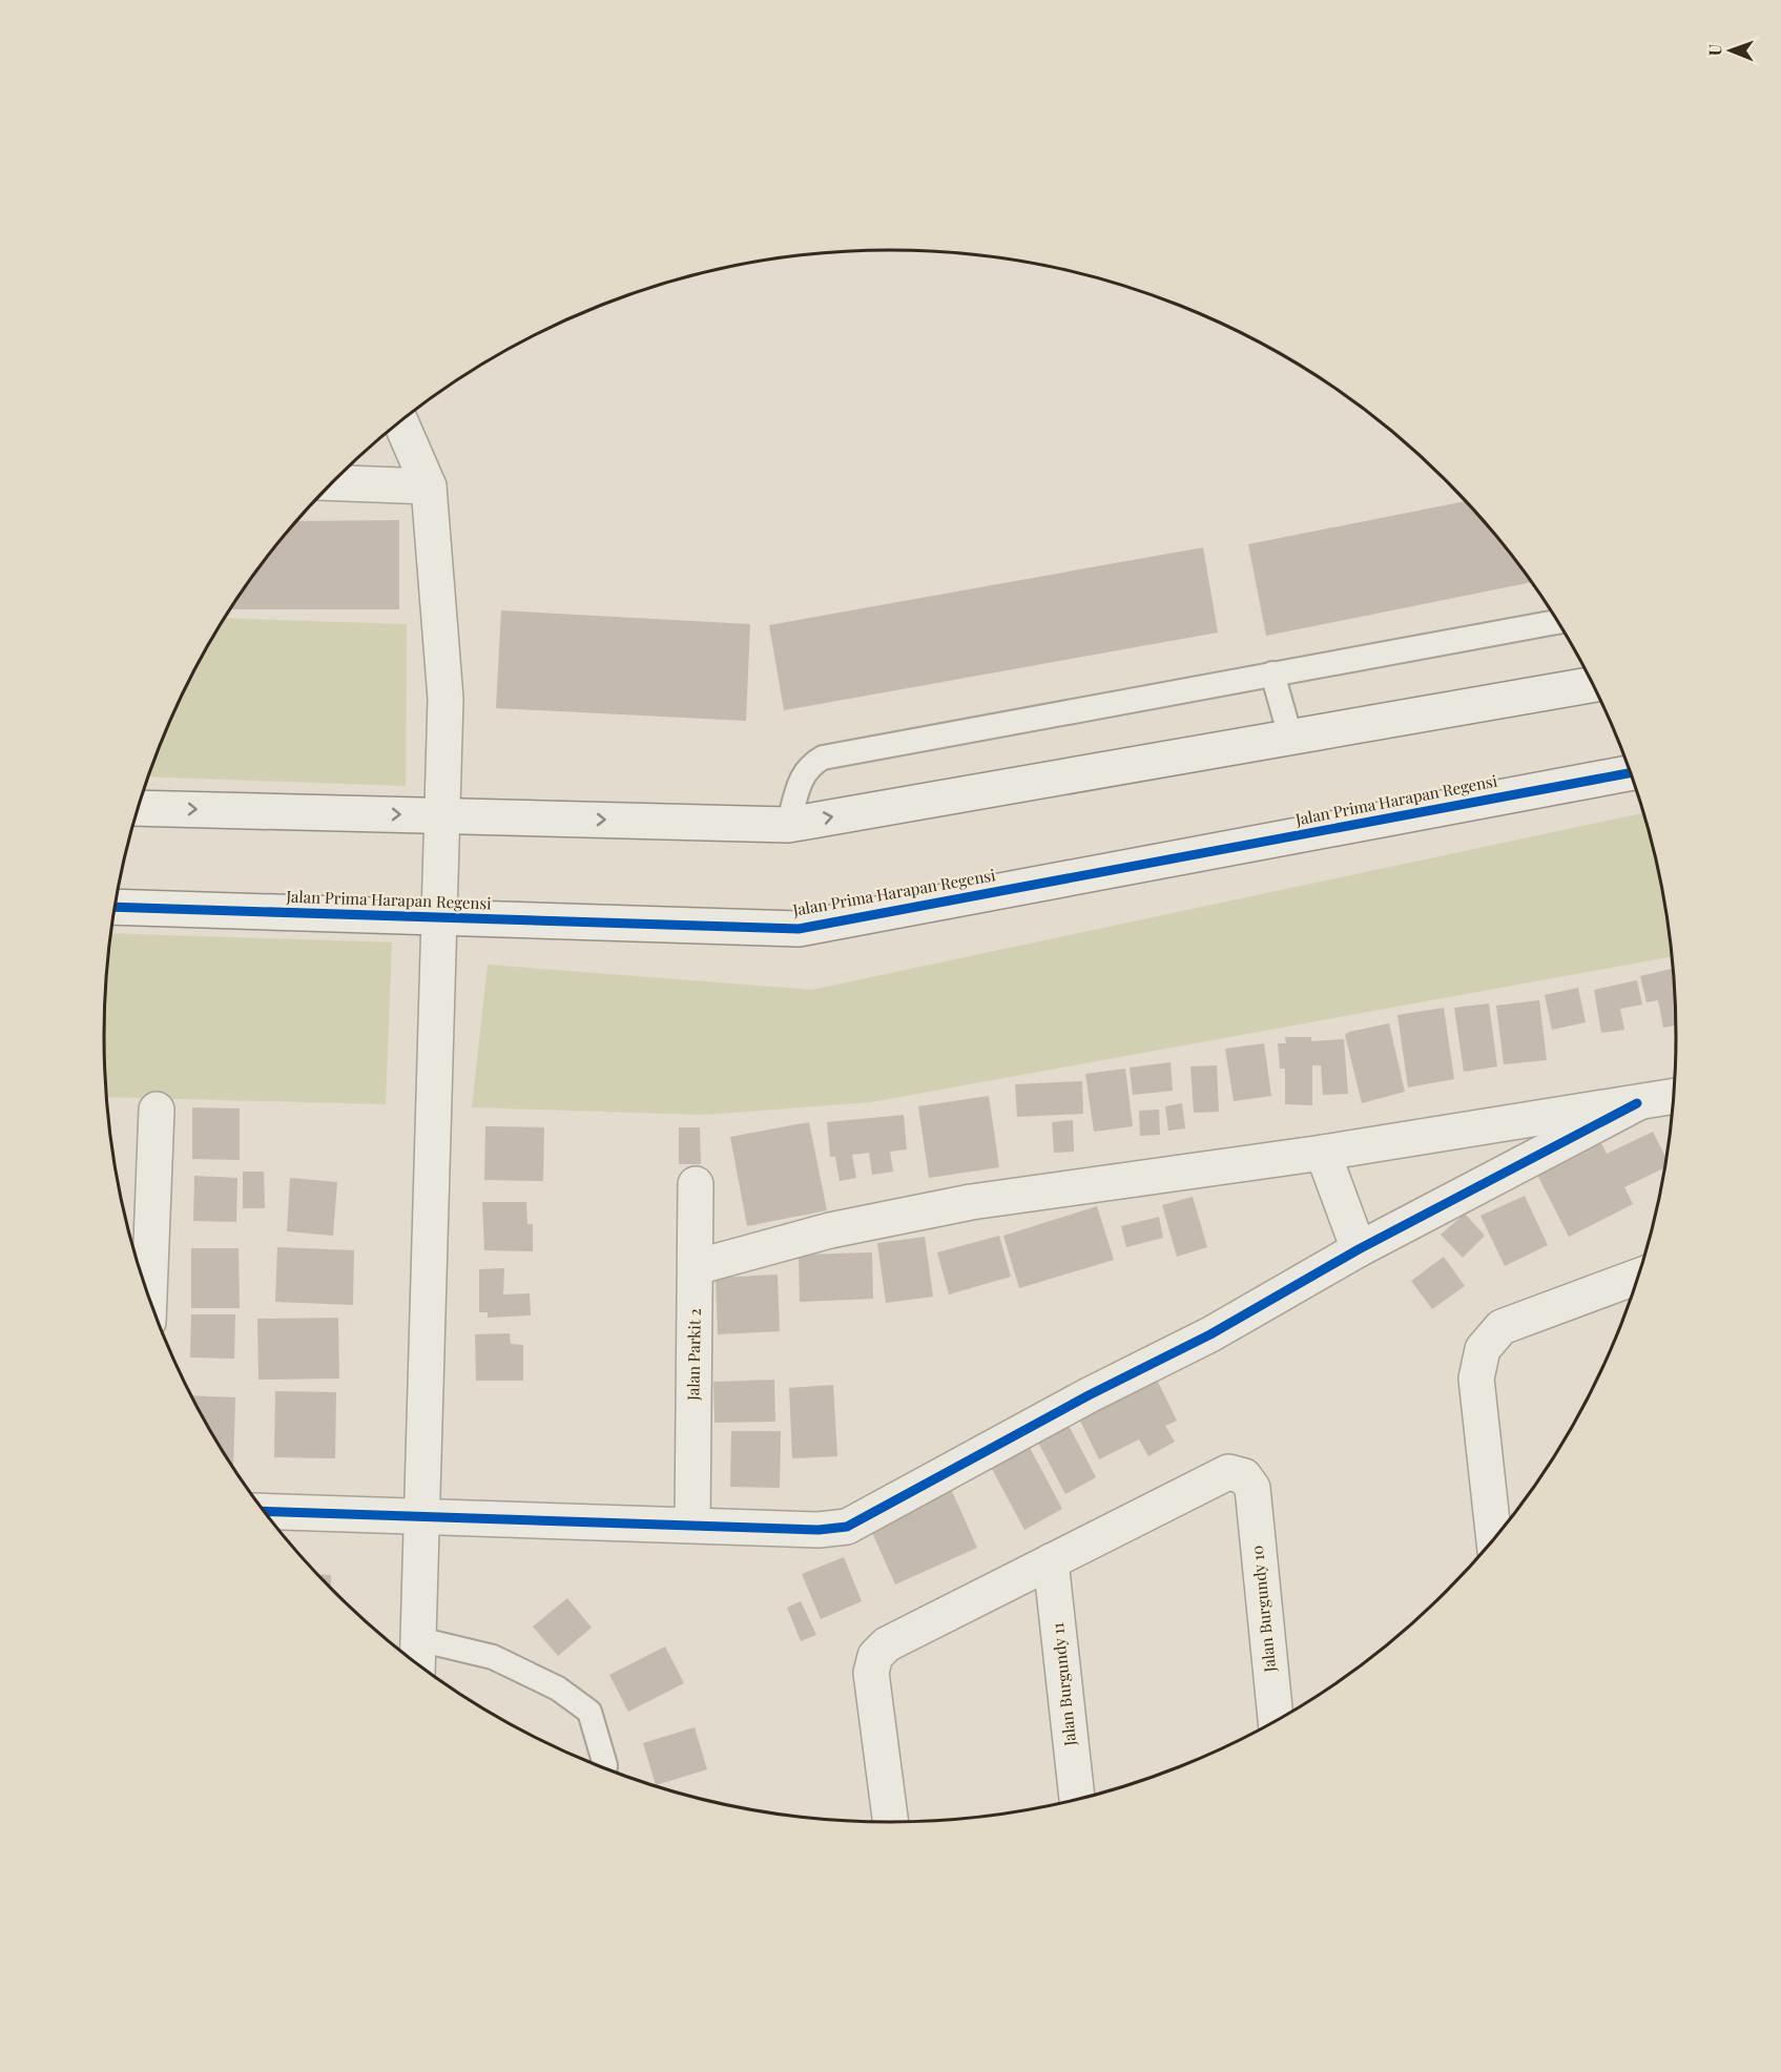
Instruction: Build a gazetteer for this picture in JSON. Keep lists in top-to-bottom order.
{
  "streets": {
    "street": [
      "Jalan Prima Harapan Regensi",
      "Jalan Parkit 2",
      "Jalan Burgundy 10",
      "Jalan Burgundy 11"
    ]
  },
  "crossings": [
    ["Jalan Burgundy 10", "Jalan Burgundy 11"]
  ],
  "north": "left"
}
